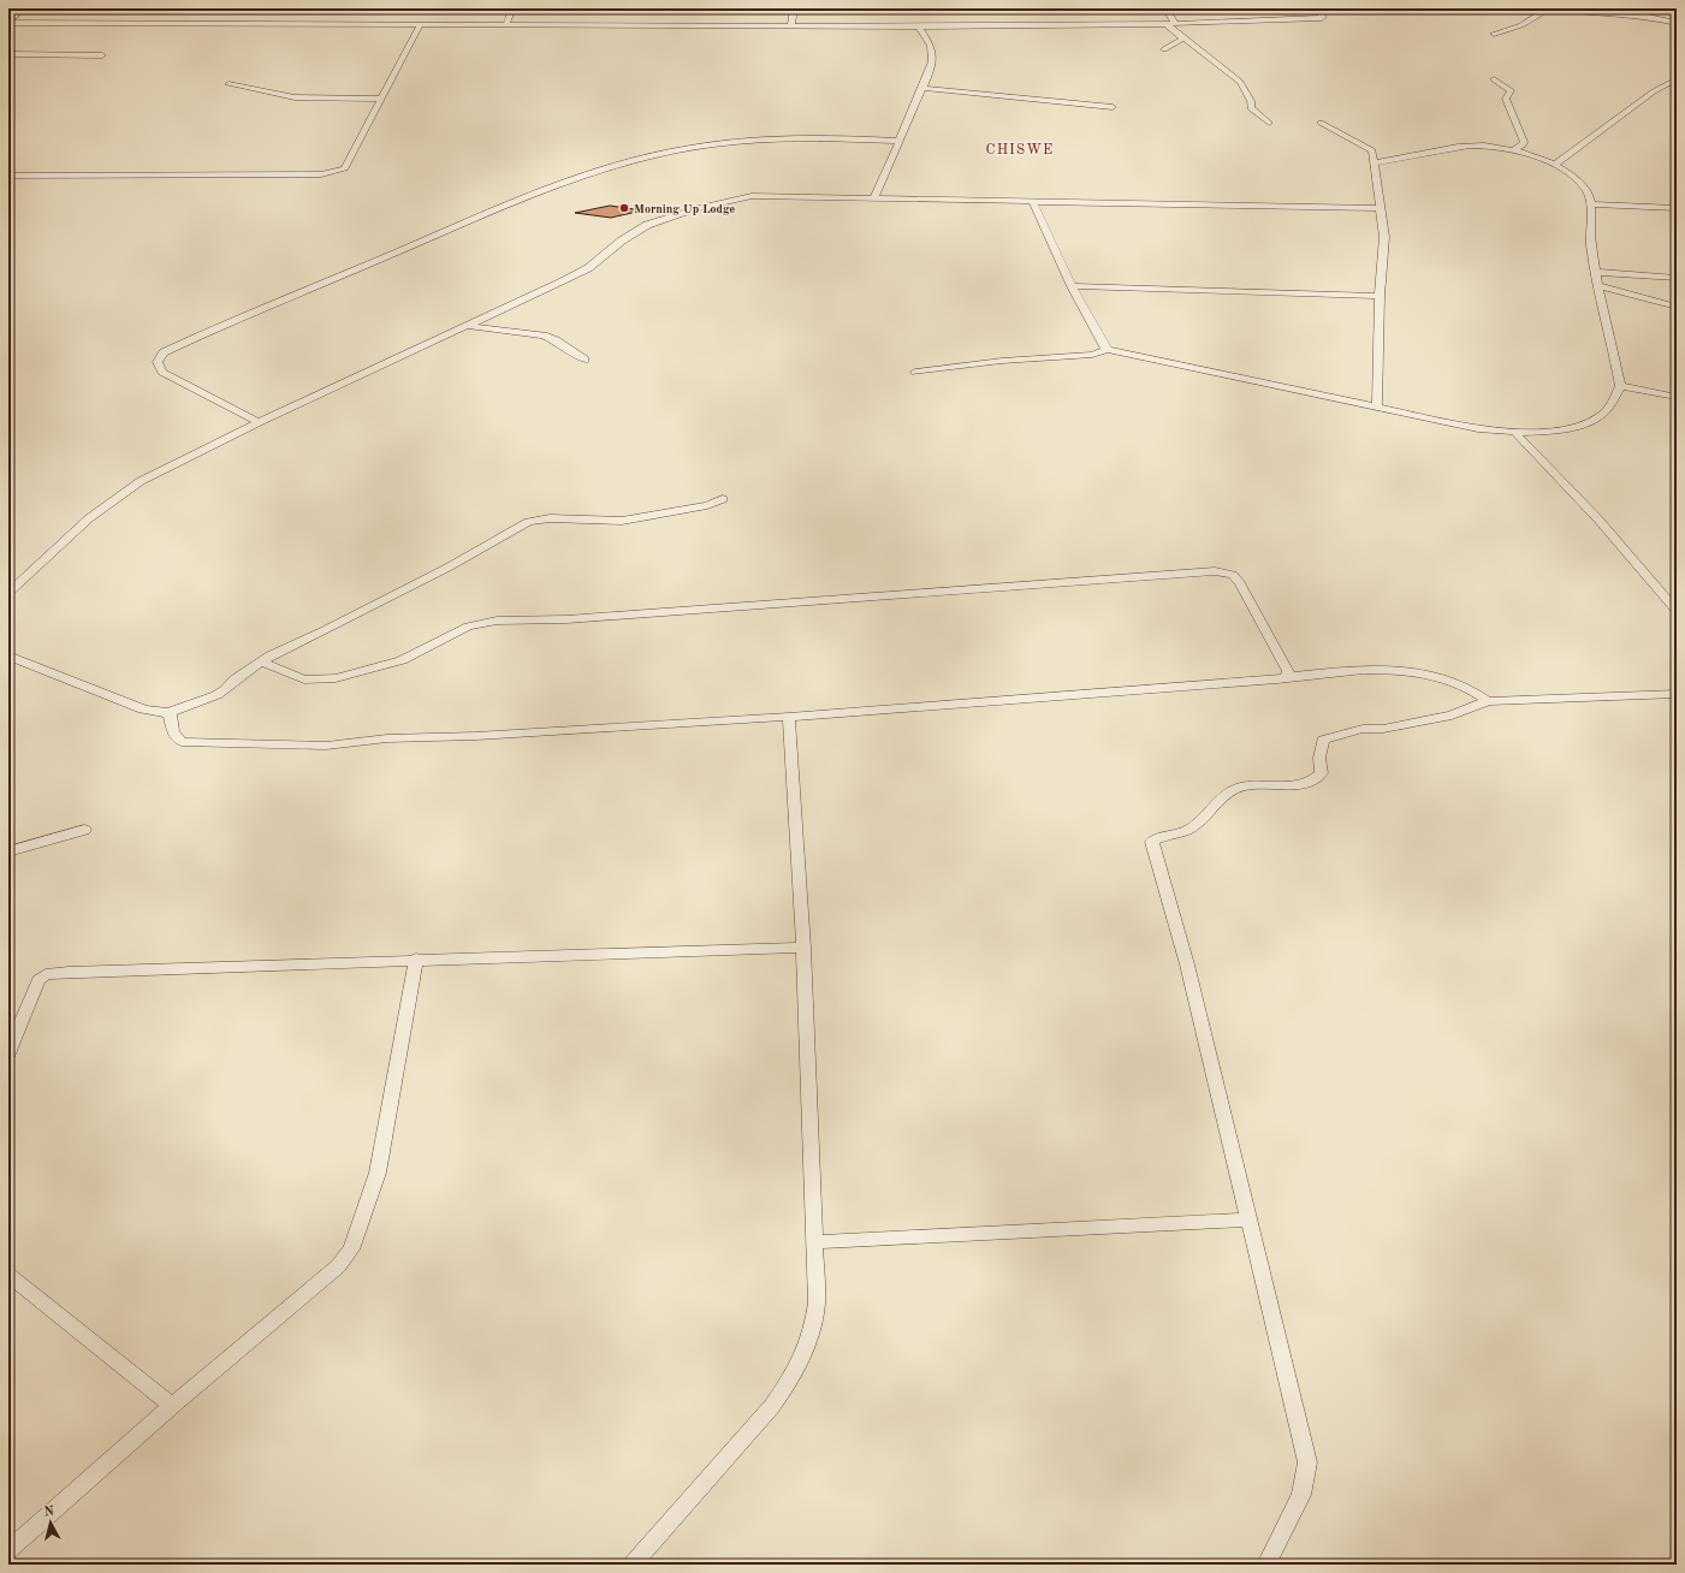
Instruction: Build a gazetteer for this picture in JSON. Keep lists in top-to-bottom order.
{
  "districts": ["CHISWE"],
  "places": ["Morning Up Lodge"],
  "north": "top"
}
